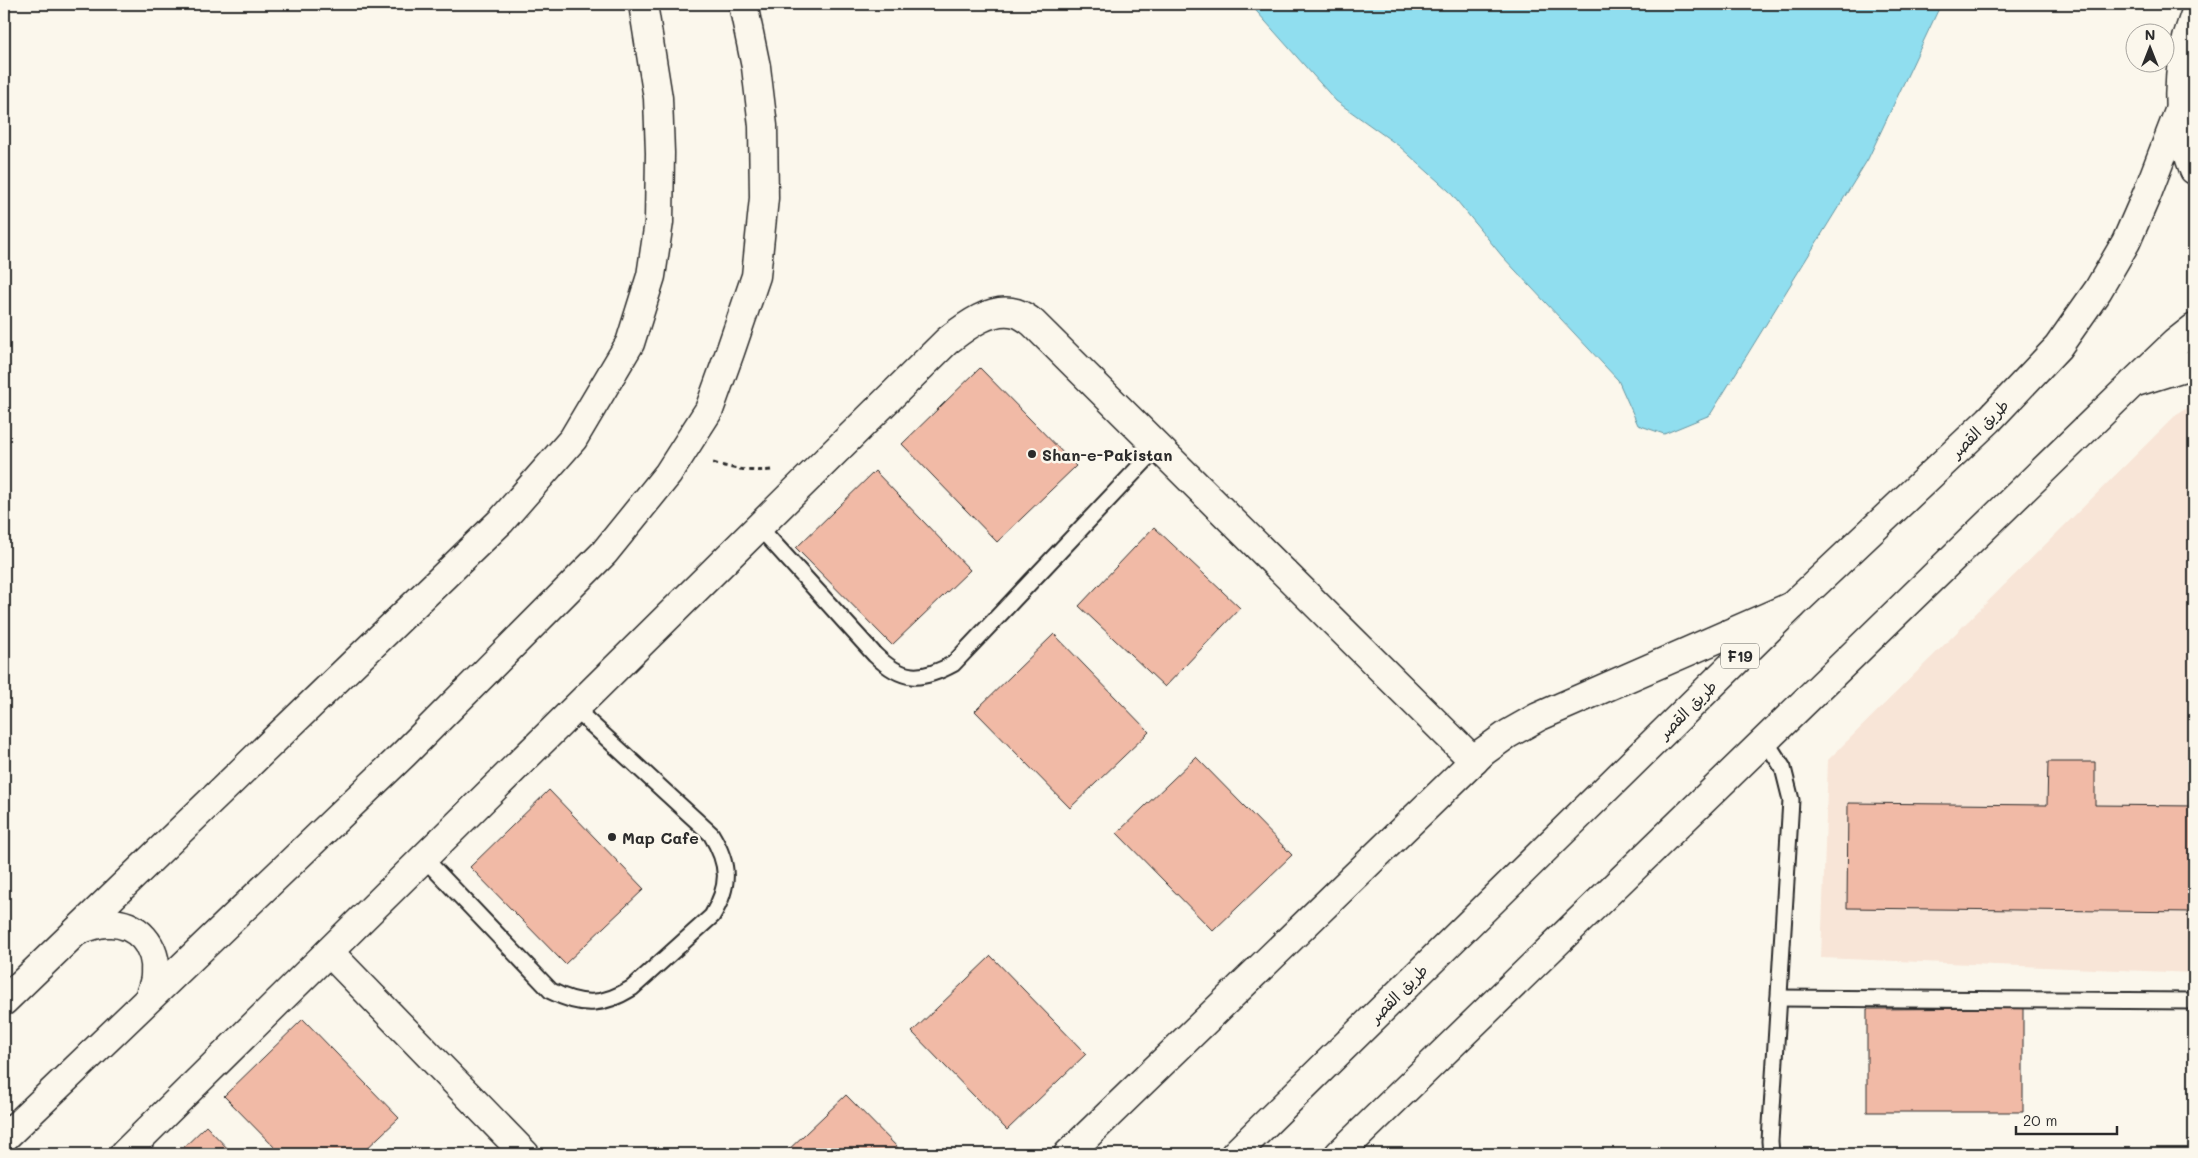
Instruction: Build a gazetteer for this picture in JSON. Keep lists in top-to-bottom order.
{
  "streets": {
    "main road": ["طريق القصر", "F19"]
  },
  "places": ["Shan-e-Pakistan", "Map Cafe"],
  "scale_bar": "20 m",
  "north": "top"
}
